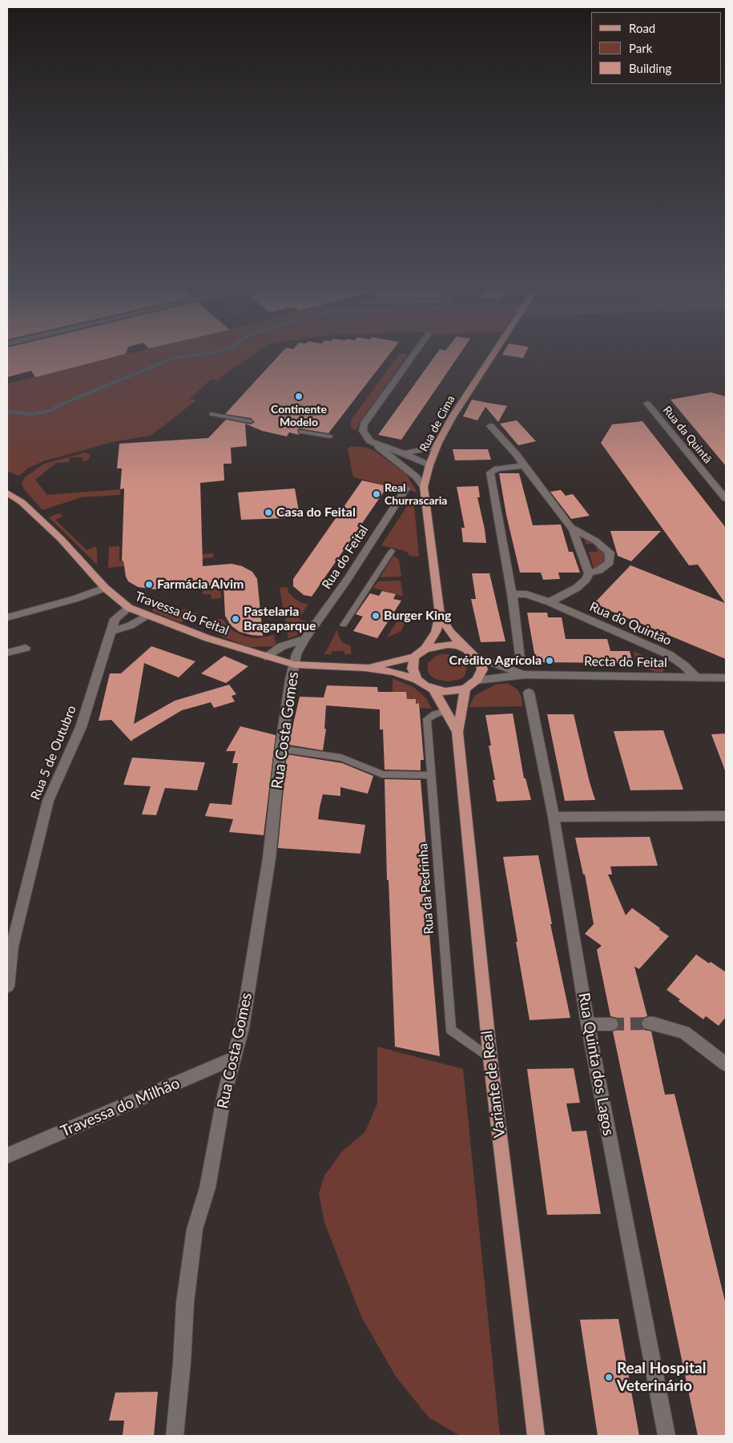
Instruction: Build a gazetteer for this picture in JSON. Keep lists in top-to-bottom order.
{
  "streets": {
    "main road": [
      "Rua de Cima",
      "Travessa do Feital",
      "Recta do Feital",
      "Variante de Real"
    ],
    "street": [
      "Rua da Quintã",
      "Rua do Feital",
      "Rua do Quintão",
      "Rua Costa Gomes",
      "Rua 5 de Outubro",
      "Rua Quinta dos Lagos",
      "Travessa do Milhão"
    ],
    "lane": ["Rua da Pedrinha"]
  },
  "crossings": [
    ["Rua de Cima", "Recta do Feital"],
    ["Rua de Cima", "Variante de Real"],
    ["Rua do Feital", "Travessa do Feital"],
    ["Rua do Feital", "Recta do Feital"],
    ["Rua do Feital", "Rua Costa Gomes"],
    ["Travessa do Feital", "Recta do Feital"],
    ["Travessa do Feital", "Rua Costa Gomes"],
    ["Travessa do Feital", "Rua 5 de Outubro"],
    ["Rua do Quintão", "Recta do Feital"],
    ["Recta do Feital", "Rua Costa Gomes"],
    ["Recta do Feital", "Variante de Real"],
    ["Rua Costa Gomes", "Travessa do Milhão"],
    ["Rua da Pedrinha", "Variante de Real"]
  ],
  "places": [
    "Continente Modelo",
    "Real Churrascaria",
    "Casa do Feital",
    "Farmácia Alvim",
    "Burger King",
    "Pastelaria Bragaparque",
    "Crédito Agrícola",
    "Real Hospital Veterinário"
  ],
  "legend": ["Road", "Park", "Building"]
}
